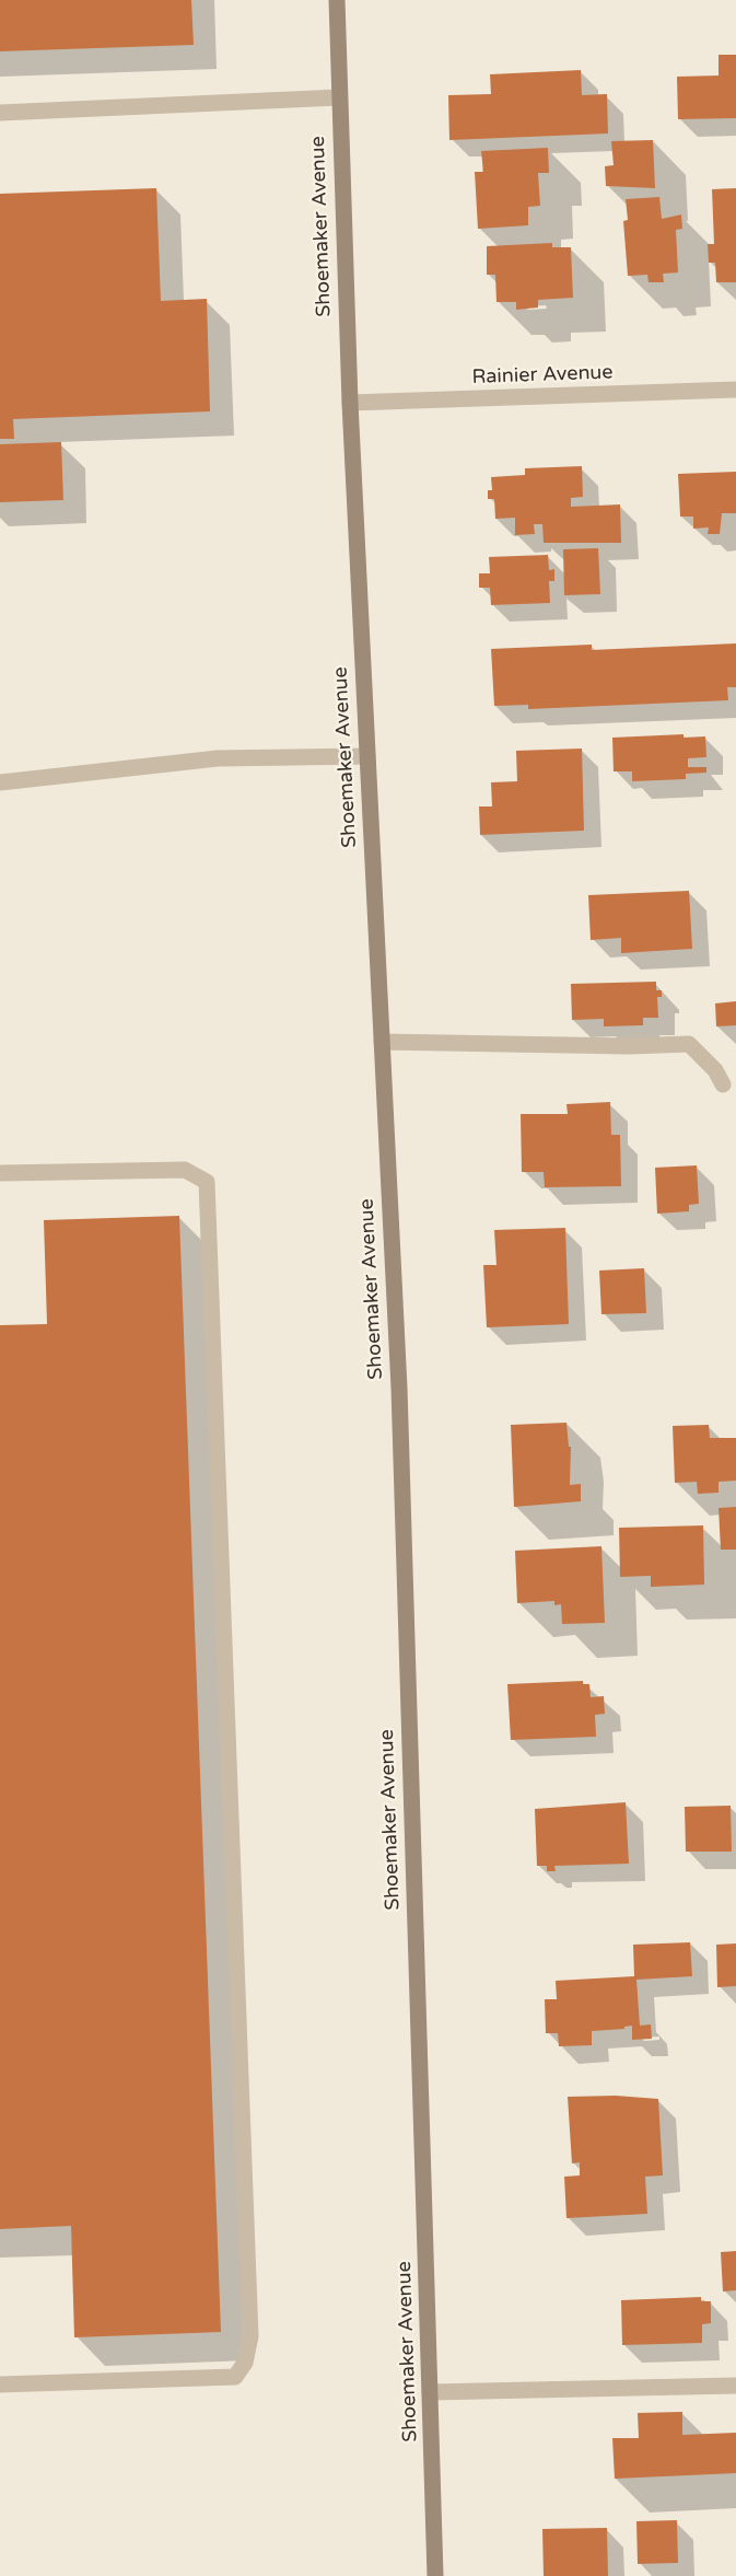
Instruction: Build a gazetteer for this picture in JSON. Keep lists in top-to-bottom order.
{
  "streets": {
    "main road": ["Shoemaker Avenue"],
    "street": ["Rainier Avenue"]
  },
  "crossings": [
    ["Shoemaker Avenue", "Rainier Avenue"]
  ]
}
